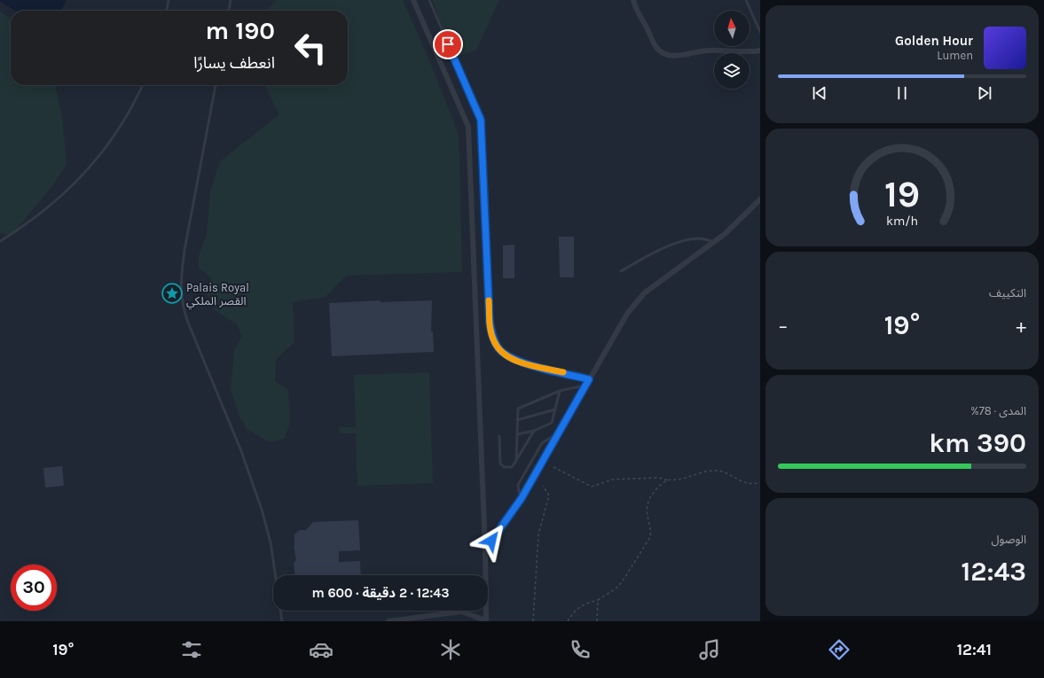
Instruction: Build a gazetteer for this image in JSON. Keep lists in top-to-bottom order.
{
  "places": {
    "place": ["Palais Royal القصر الملكي"]
  },
  "north": "top",
  "page": {
    "turn": ["190 m", "انعطف يسارًا"],
    "song": ["Golden Hour", "Lumen"],
    "tile": [
      "التكييف",
      ["المدى · 78%", "390 km"],
      ["الوصول", "12:43"]
    ],
    "heat": ["−", "19°", "+"],
    "limit": "30",
    "trip": "12:43 · 2 دقيقة · 600 m",
    "tabs": ["12:41", "19°"],
    "gauge": ["19", "km/h"]
  }
}
